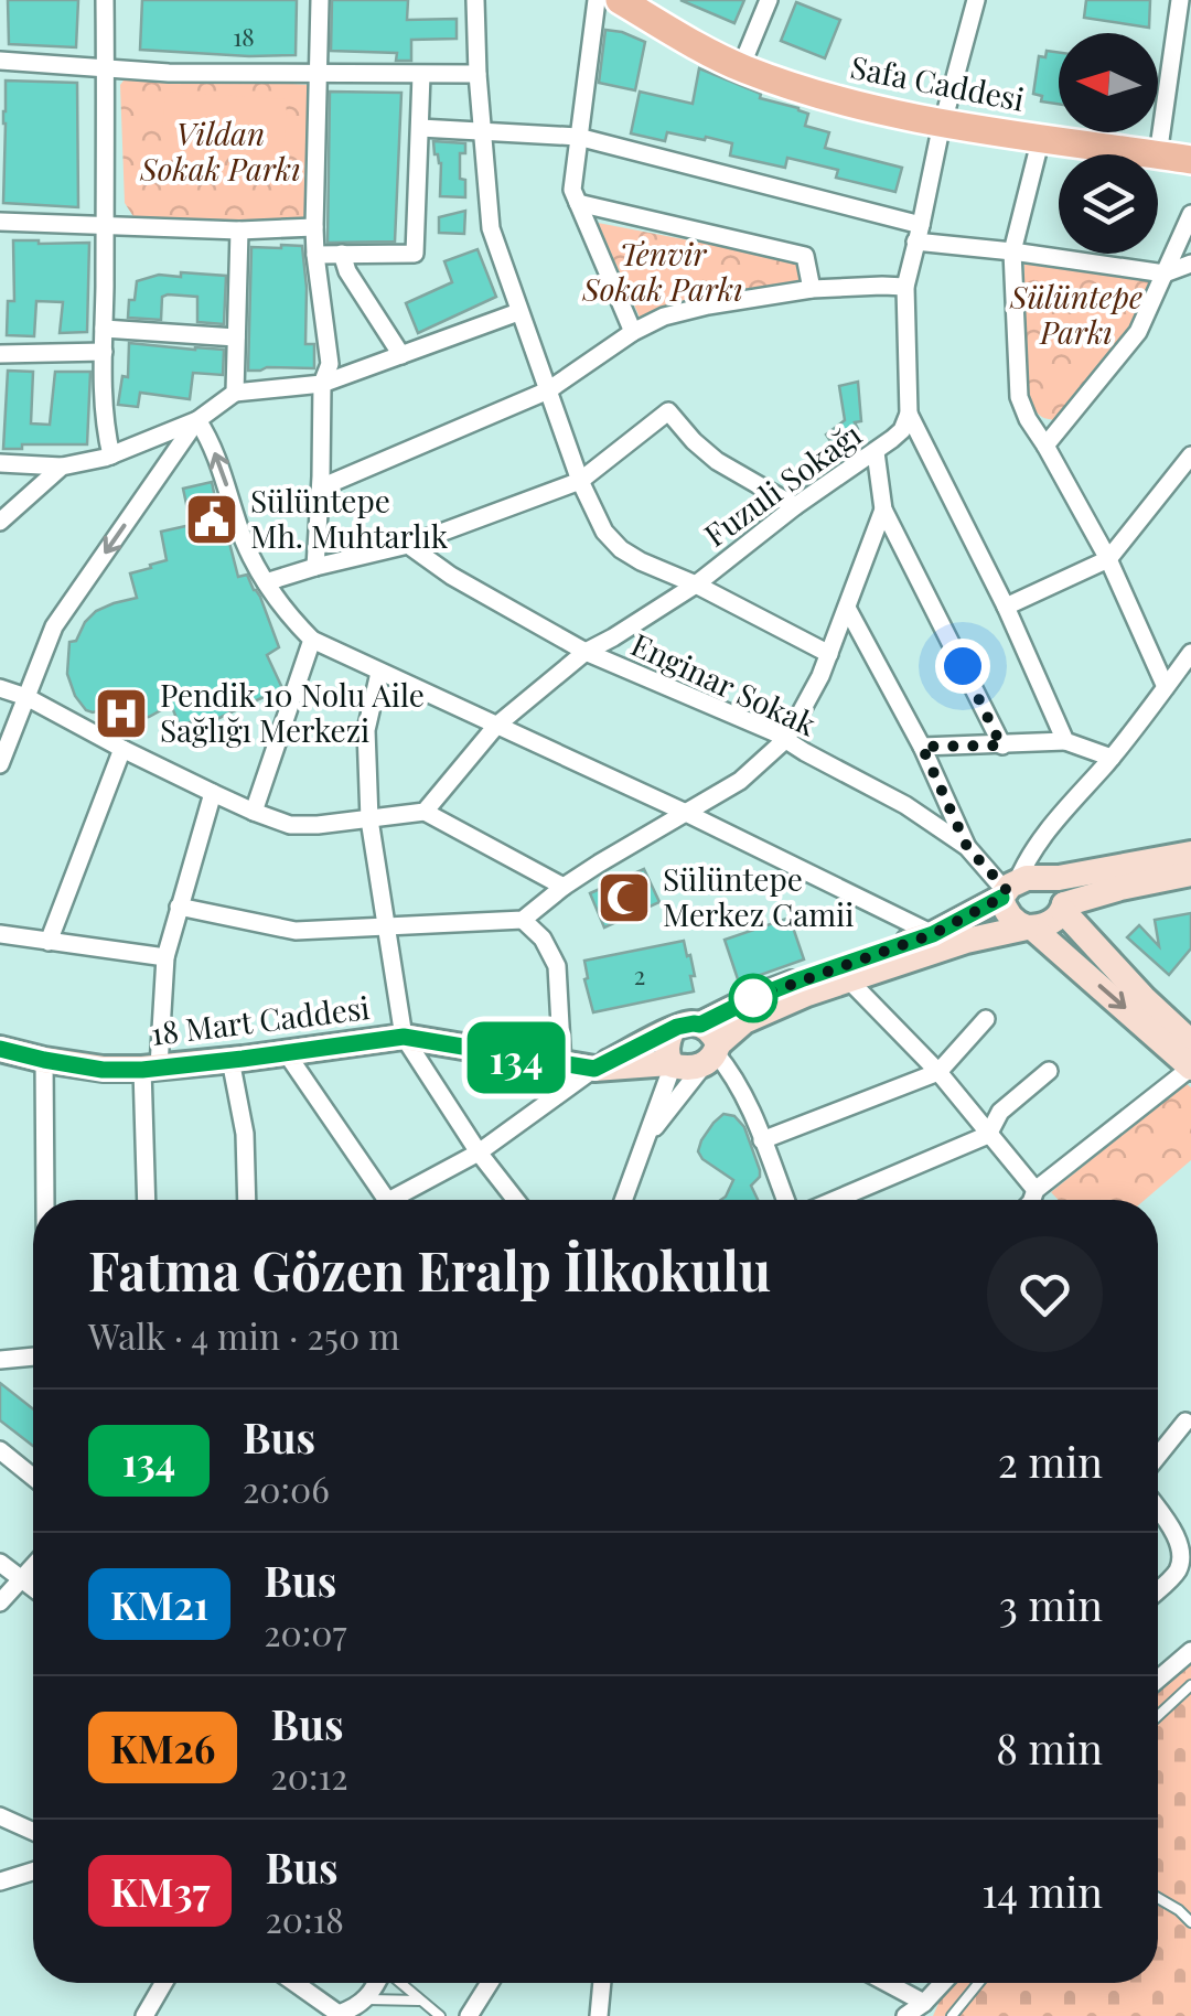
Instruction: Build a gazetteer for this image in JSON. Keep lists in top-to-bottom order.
{
  "streets": {
    "main road": ["Safa Caddesi"],
    "street": ["Fuzuli Sokağı", "Enginar Sokak", "18 Mart Caddesi"]
  },
  "crossings": [
    ["Fuzuli Sokağı", "Enginar Sokak"]
  ],
  "parks": ["Vildan Sokak Parkı", "Tenvir Sokak Parkı", "Sülüntepe Parkı"],
  "places": {
    "public building": ["Sülüntepe Mh. Muhtarlık"],
    "hospital": ["Pendik 10 Nolu Aile Sağlığı Merkezi"],
    "mosque": ["Sülüntepe Merkez Camii"]
  },
  "lines": ["bus line 134"],
  "house_numbers": ["18", "2"],
  "north": "left",
  "page": {
    "on_map": "134",
    "heading": ["Fatma Gözen Eralp İlkokulu", "Walk · 4 min · 250 m"],
    "list": [
      {
        "mark": "134",
        "name": "Bus",
        "note": "20:06",
        "value": "2 min"
      },
      {
        "mark": "KM21",
        "name": "Bus",
        "note": "20:07",
        "value": "3 min"
      },
      {
        "mark": "KM26",
        "name": "Bus",
        "note": "20:12",
        "value": "8 min"
      },
      {
        "mark": "KM37",
        "name": "Bus",
        "note": "20:18",
        "value": "14 min"
      }
    ]
  }
}
